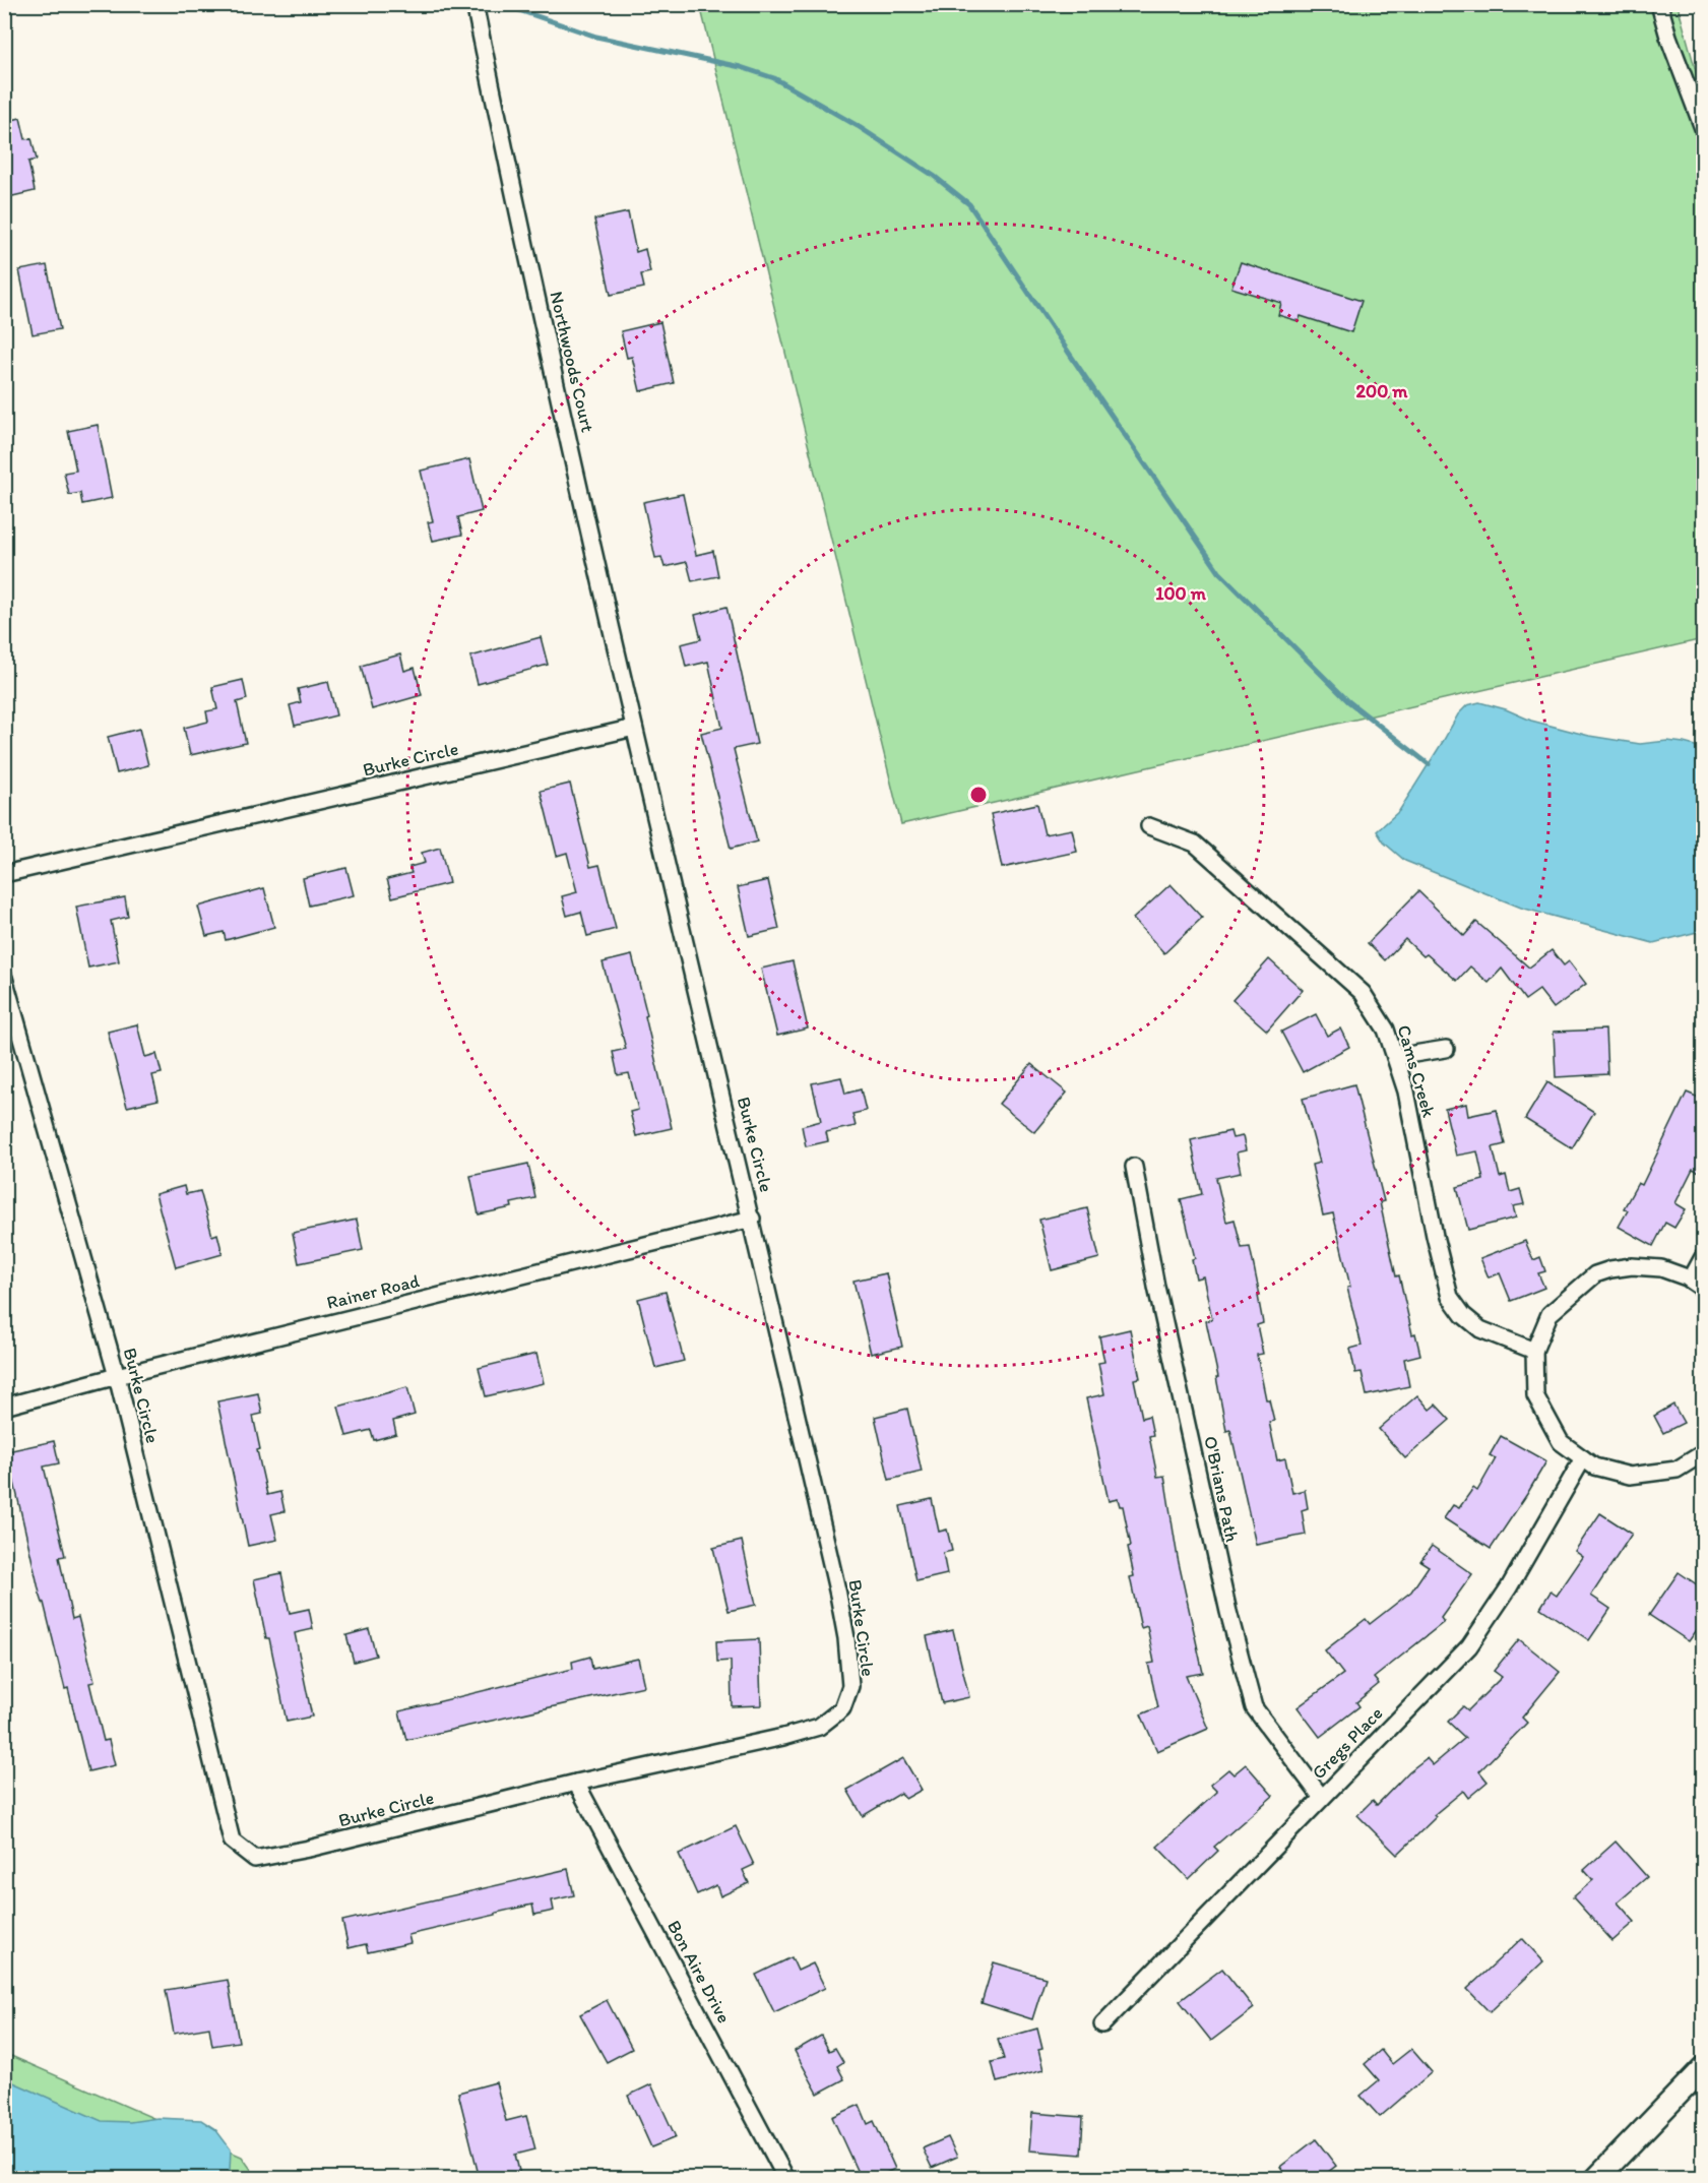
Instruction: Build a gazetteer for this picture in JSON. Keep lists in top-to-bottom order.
{
  "streets": {
    "street": [
      "Northwoods Court",
      "Burke Circle",
      "Cams Creek",
      "Rainer Road",
      "O'Brians Path",
      "Gregs Place",
      "Bon Aire Drive"
    ]
  },
  "crossings": [
    ["Northwoods Court", "Burke Circle"],
    ["Burke Circle", "Rainer Road"],
    ["Burke Circle", "Bon Aire Drive"],
    ["O'Brians Path", "Gregs Place"]
  ],
  "rings": ["200 m", "100 m"]
}
